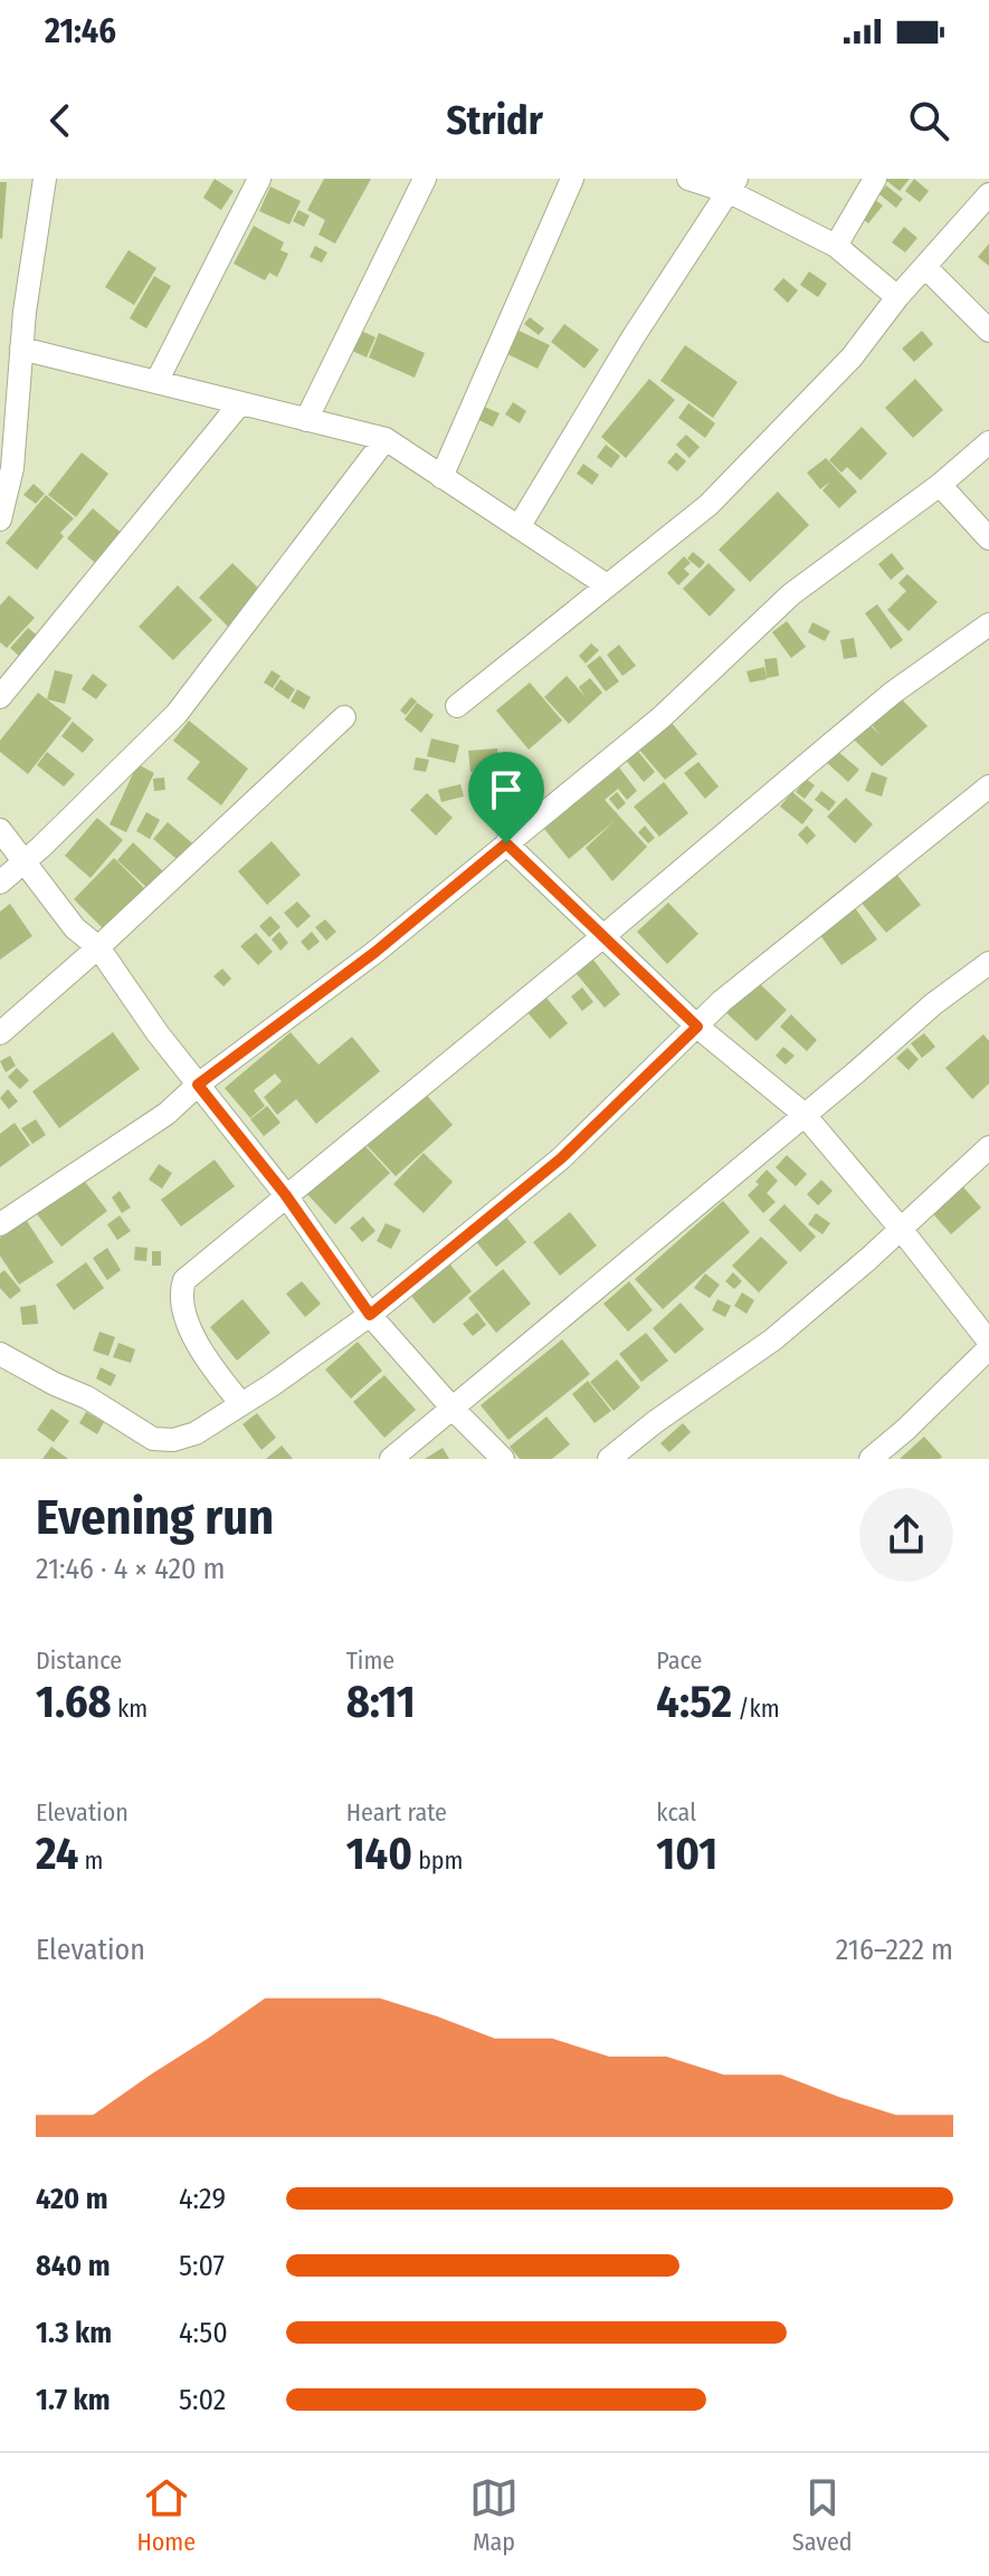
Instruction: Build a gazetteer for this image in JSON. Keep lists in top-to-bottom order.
{
  "page": {
    "status": "21:46",
    "header": "Stridr",
    "heading": ["Evening run", "21:46 · 4 × 420 m"],
    "stats": [
      ["Distance", "1.68 km"],
      ["Time", "8:11"],
      ["Pace", "4:52 /km"],
      ["Elevation", "24 m"],
      ["Heart rate", "140 bpm"],
      ["kcal", "101"]
    ],
    "chart": ["Elevation", "216–222 m"],
    "list": [
      {
        "name": "420 m",
        "note": "4:29"
      },
      {
        "name": "840 m",
        "note": "5:07"
      },
      {
        "name": "1.3 km",
        "note": "4:50"
      },
      {
        "name": "1.7 km",
        "note": "5:02"
      }
    ],
    "tabs": ["Home", "Map", "Saved"]
  }
}
